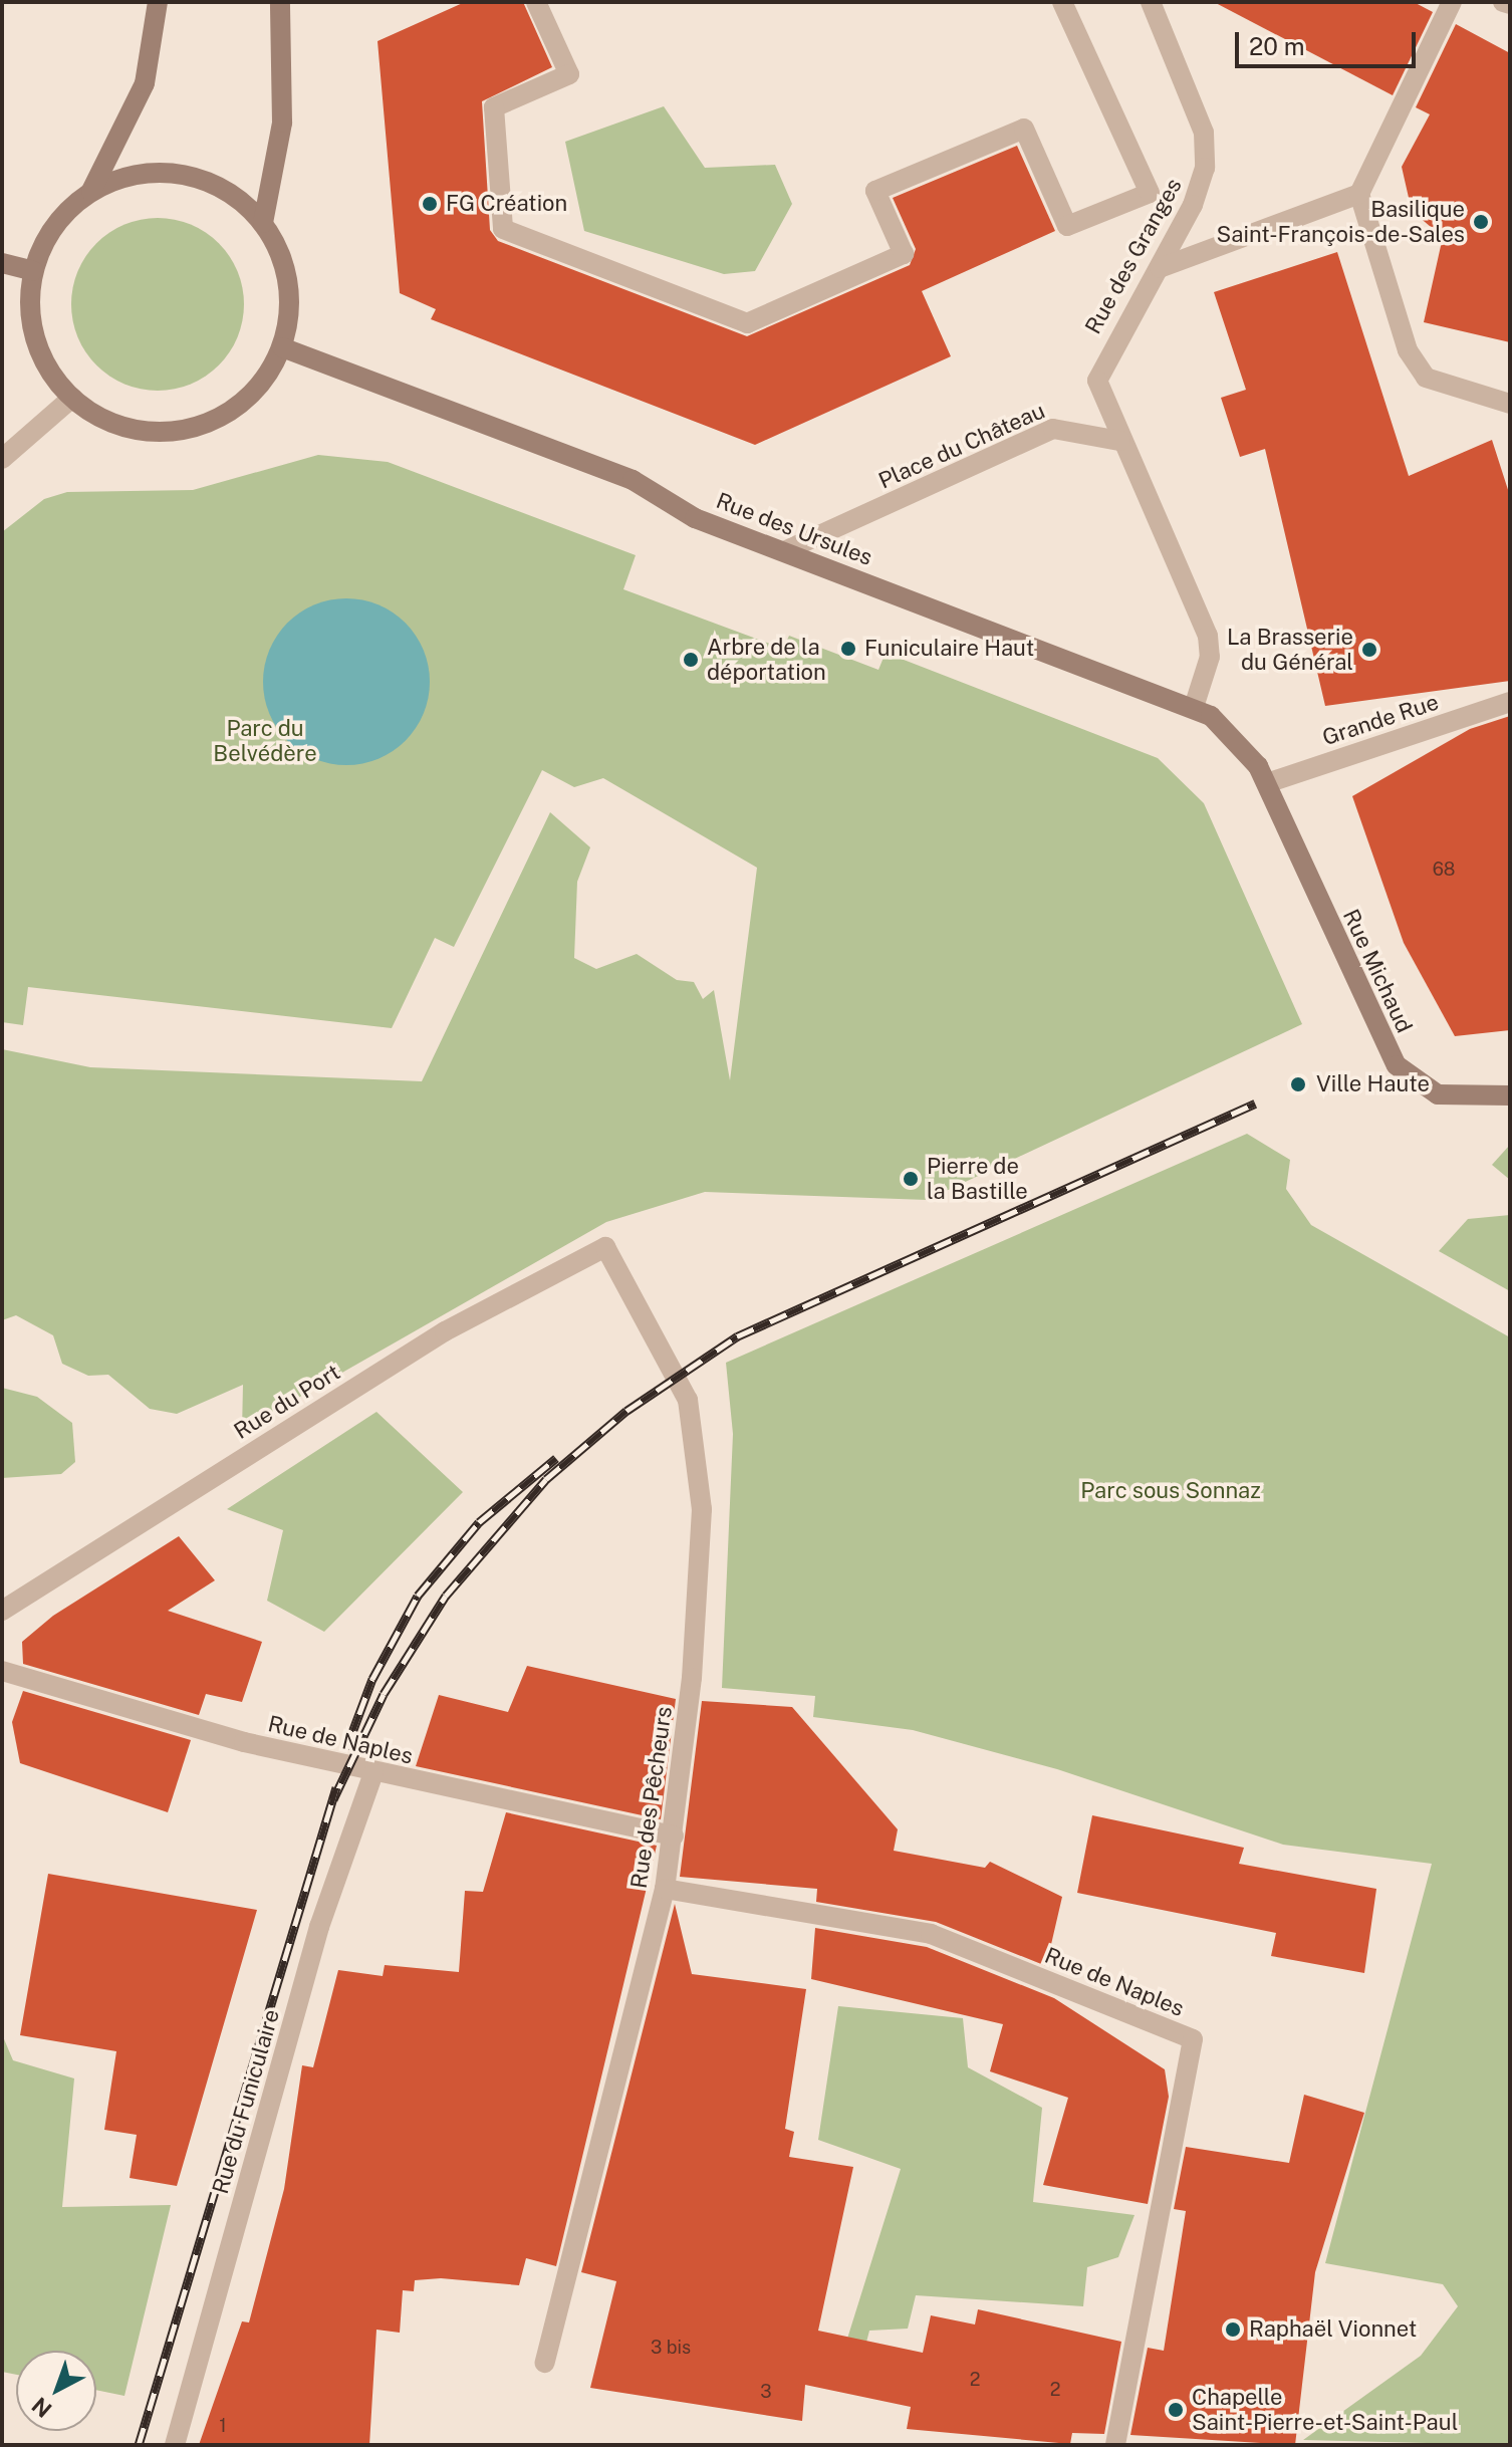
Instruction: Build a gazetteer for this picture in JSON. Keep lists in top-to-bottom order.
{
  "streets": {
    "street": [
      "Rue des Granges",
      "Place du Château",
      "Rue des Ursules",
      "Grande Rue",
      "Rue Michaud",
      "Rue du Port",
      "Rue de Naples",
      "Rue des Pêcheurs",
      "Rue du Funiculaire"
    ]
  },
  "crossings": [
    ["Rue des Granges", "Place du Château"],
    ["Place du Château", "Rue des Ursules"],
    ["Rue des Ursules", "Grande Rue"],
    ["Rue des Ursules", "Rue Michaud"],
    ["Grande Rue", "Rue Michaud"],
    ["Rue du Port", "Rue des Pêcheurs"],
    ["Rue de Naples", "Rue des Pêcheurs"],
    ["Rue de Naples", "Rue du Funiculaire"]
  ],
  "parks": ["Parc du Belvédère", "Parc sous Sonnaz"],
  "places": [
    "FG Création",
    "Basilique Saint-François-de-Sales",
    "Funiculaire Haut",
    "La Brasserie du Général",
    "Arbre de la déportation",
    "Ville Haute",
    "Pierre de la Bastille",
    "Raphaël Vionnet",
    "Chapelle Saint-Pierre-et-Saint-Paul"
  ],
  "house_numbers": [
    "68",
    "3 bis",
    "2",
    "2",
    "3",
    "1"
  ],
  "scale_bar": "20 m",
  "north": "bottom left"
}
